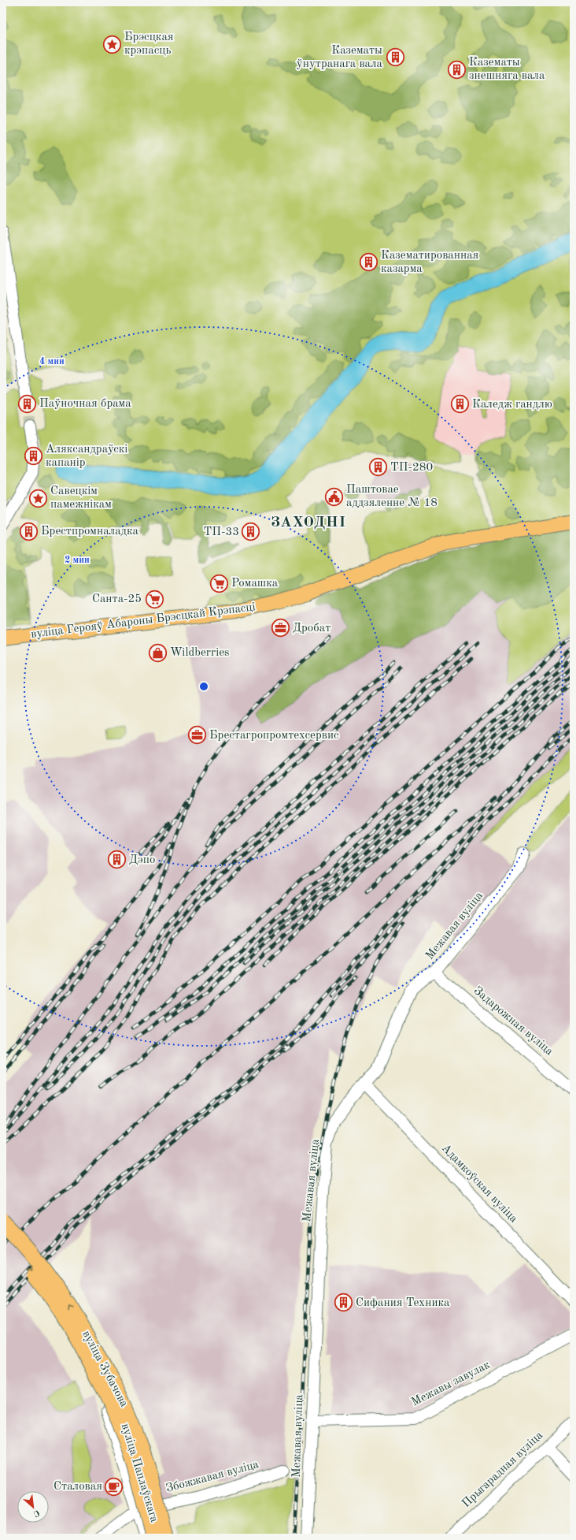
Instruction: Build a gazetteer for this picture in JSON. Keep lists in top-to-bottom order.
{
  "streets": {
    "highway": ["вуліца Зубачова"],
    "main road": ["вуліца Герояў Абароны Брэсцкай Крэпасці"],
    "street": [
      "Межавая вуліца",
      "Задарожная вуліца",
      "Адамкоўская вуліца",
      "Межавы завулак",
      "Прыгарадная вуліца",
      "вуліца Паплаўскага",
      "Збожжавая вуліца"
    ]
  },
  "crossings": [
    ["Межавая вуліца", "Задарожная вуліца"],
    ["Межавая вуліца", "Адамкоўская вуліца"],
    ["Межавая вуліца", "Межавы завулак"],
    ["вуліца Паплаўскага", "Збожжавая вуліца"]
  ],
  "districts": ["ЗАХОДНІ"],
  "places": {
    "place": ["Брэсцкая крэпасць", "Савецкім памежнікам"],
    "building": [
      "Казематы ўнутранага вала",
      "Казематы знешняга вала",
      "Казематированная казарма",
      "Паўночная брама",
      "Каледж гандлю",
      "Аляксандраўскі капанір",
      "ТП-280",
      "Брестпромналадка",
      "ТП-33",
      "Дэпо",
      "Сифания Техника"
    ],
    "public building": ["Паштовае аддзяленне № 18"],
    "supermarket": ["Ромашка", "Санта-25"],
    "office": ["Дробат", "Брестагропромтехсервис"],
    "shop": ["Wildberries"],
    "cafe": ["Сталовая"]
  },
  "north": "bottom right",
  "rings": ["4 мин", "2 мин"]
}
